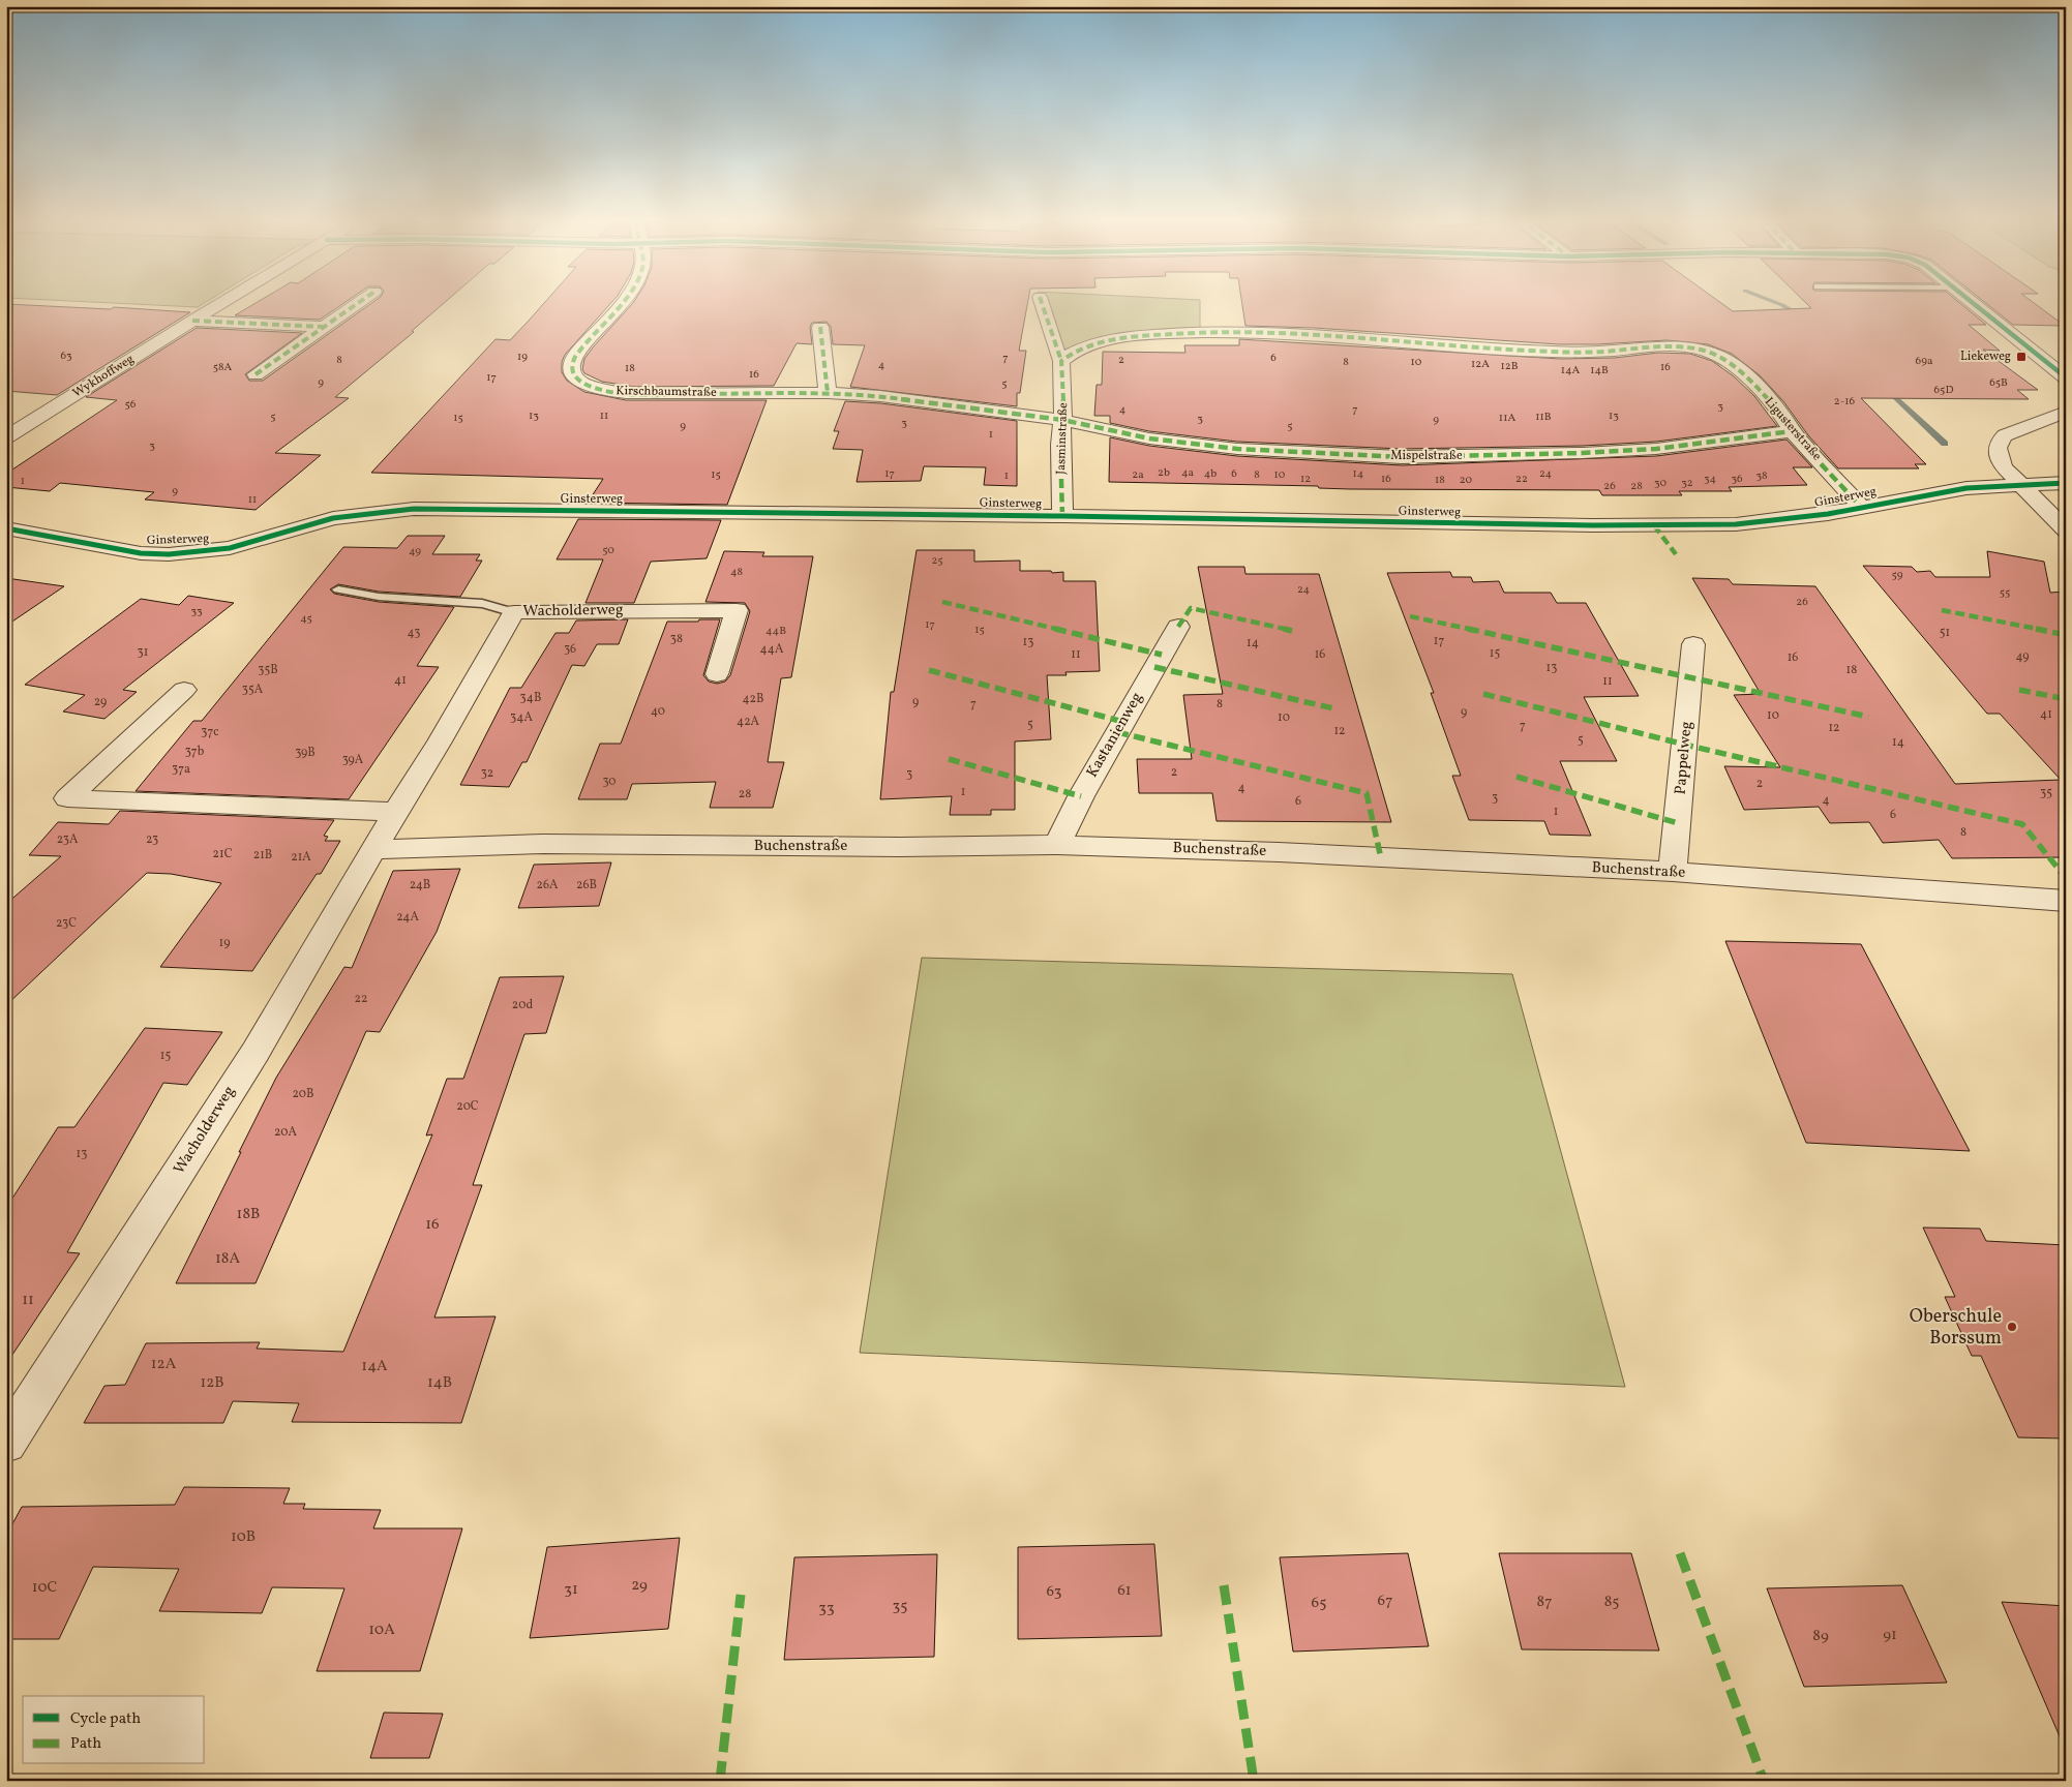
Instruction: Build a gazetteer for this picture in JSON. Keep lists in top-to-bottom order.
{
  "streets": {
    "street": [
      "Wykhoffweg",
      "Kirschbaumstraße",
      "Ligusterstraße",
      "Jasminstraße",
      "Mispelstraße",
      "Ginsterweg",
      "Wacholderweg",
      "Kastanienweg",
      "Pappelweg",
      "Buchenstraße"
    ]
  },
  "crossings": [
    ["Kirschbaumstraße", "Jasminstraße"],
    ["Kirschbaumstraße", "Mispelstraße"],
    ["Ligusterstraße", "Jasminstraße"],
    ["Ligusterstraße", "Mispelstraße"],
    ["Ligusterstraße", "Ginsterweg"],
    ["Jasminstraße", "Mispelstraße"],
    ["Jasminstraße", "Ginsterweg"],
    ["Wacholderweg", "Buchenstraße"],
    ["Kastanienweg", "Buchenstraße"],
    ["Pappelweg", "Buchenstraße"]
  ],
  "places": {
    "transit": ["Liekeweg"],
    "other": ["Oberschule Borssum"]
  },
  "house_numbers": [
    "63",
    "19",
    "7",
    "6",
    "8",
    "2",
    "69a",
    "8",
    "10",
    "12A",
    "4",
    "12B",
    "58A",
    "16",
    "18",
    "14A",
    "14B",
    "16",
    "17",
    "9",
    "65B",
    "5",
    "65D",
    "2-16",
    "56",
    "3",
    "4",
    "7",
    "13",
    "11",
    "13",
    "5",
    "11B",
    "15",
    "11A",
    "3",
    "9",
    "3",
    "9",
    "5",
    "1",
    "3",
    "2b",
    "4a",
    "17",
    "4b",
    "6",
    "14",
    "24",
    "15",
    "2a",
    "8",
    "10",
    "1",
    "38",
    "12",
    "16",
    "22",
    "34",
    "36",
    "18",
    "20",
    "1",
    "30",
    "32",
    "26",
    "28",
    "9",
    "11",
    "50",
    "49",
    "25",
    "48",
    "59",
    "24",
    "55",
    "26",
    "33",
    "45",
    "17",
    "15",
    "44B",
    "43",
    "51",
    "38",
    "17",
    "13",
    "14",
    "36",
    "44A",
    "31",
    "15",
    "11",
    "16",
    "49",
    "16",
    "13",
    "35B",
    "18",
    "41",
    "11",
    "35A",
    "34B",
    "42B",
    "29",
    "9",
    "7",
    "8",
    "40",
    "9",
    "41",
    "10",
    "34A",
    "10",
    "42A",
    "5",
    "7",
    "12",
    "12",
    "37c",
    "5",
    "14",
    "37b",
    "39B",
    "39A",
    "37a",
    "2",
    "32",
    "3",
    "30",
    "2",
    "4",
    "1",
    "35",
    "28",
    "3",
    "4",
    "6",
    "1",
    "6",
    "8",
    "23A",
    "23",
    "21C",
    "21B",
    "21A",
    "24B",
    "26A",
    "26B",
    "24A",
    "23C",
    "19",
    "22",
    "20d",
    "15",
    "20B",
    "20C",
    "20A",
    "13",
    "18B",
    "16",
    "18A",
    "11",
    "12A",
    "14A",
    "12B",
    "14B",
    "10B",
    "29",
    "10C",
    "31",
    "61",
    "63",
    "67",
    "87",
    "85",
    "65",
    "35",
    "33",
    "10A",
    "91",
    "89"
  ],
  "legend": ["Cycle path", "Path"]
}
